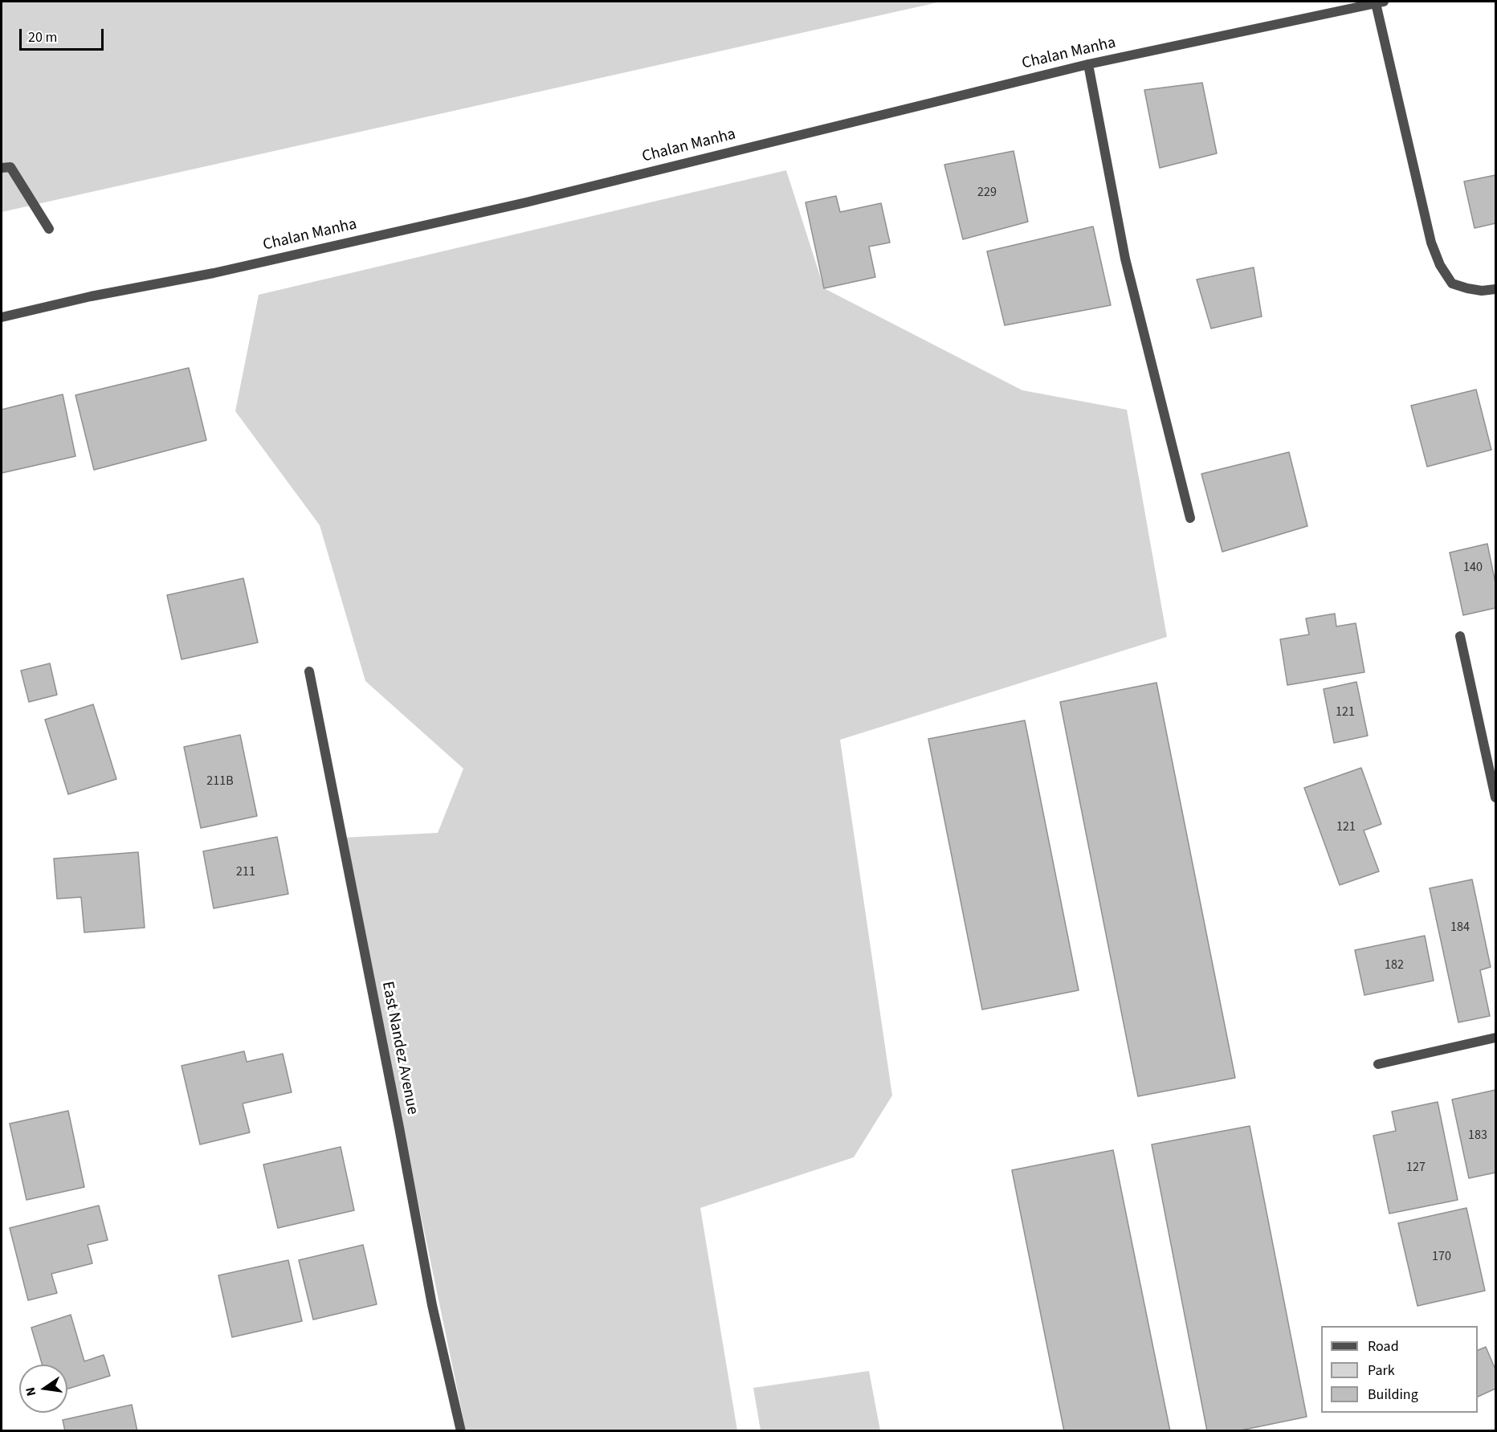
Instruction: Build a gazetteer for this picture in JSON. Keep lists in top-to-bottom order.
{
  "streets": {
    "street": ["Chalan Manha", "East Nandez Avenue"]
  },
  "house_numbers": [
    "229",
    "140",
    "121",
    "211B",
    "121",
    "211",
    "184",
    "182",
    "183",
    "127",
    "170"
  ],
  "legend": ["Road", "Park", "Building"],
  "scale_bar": "20 m",
  "north": "left"
}
